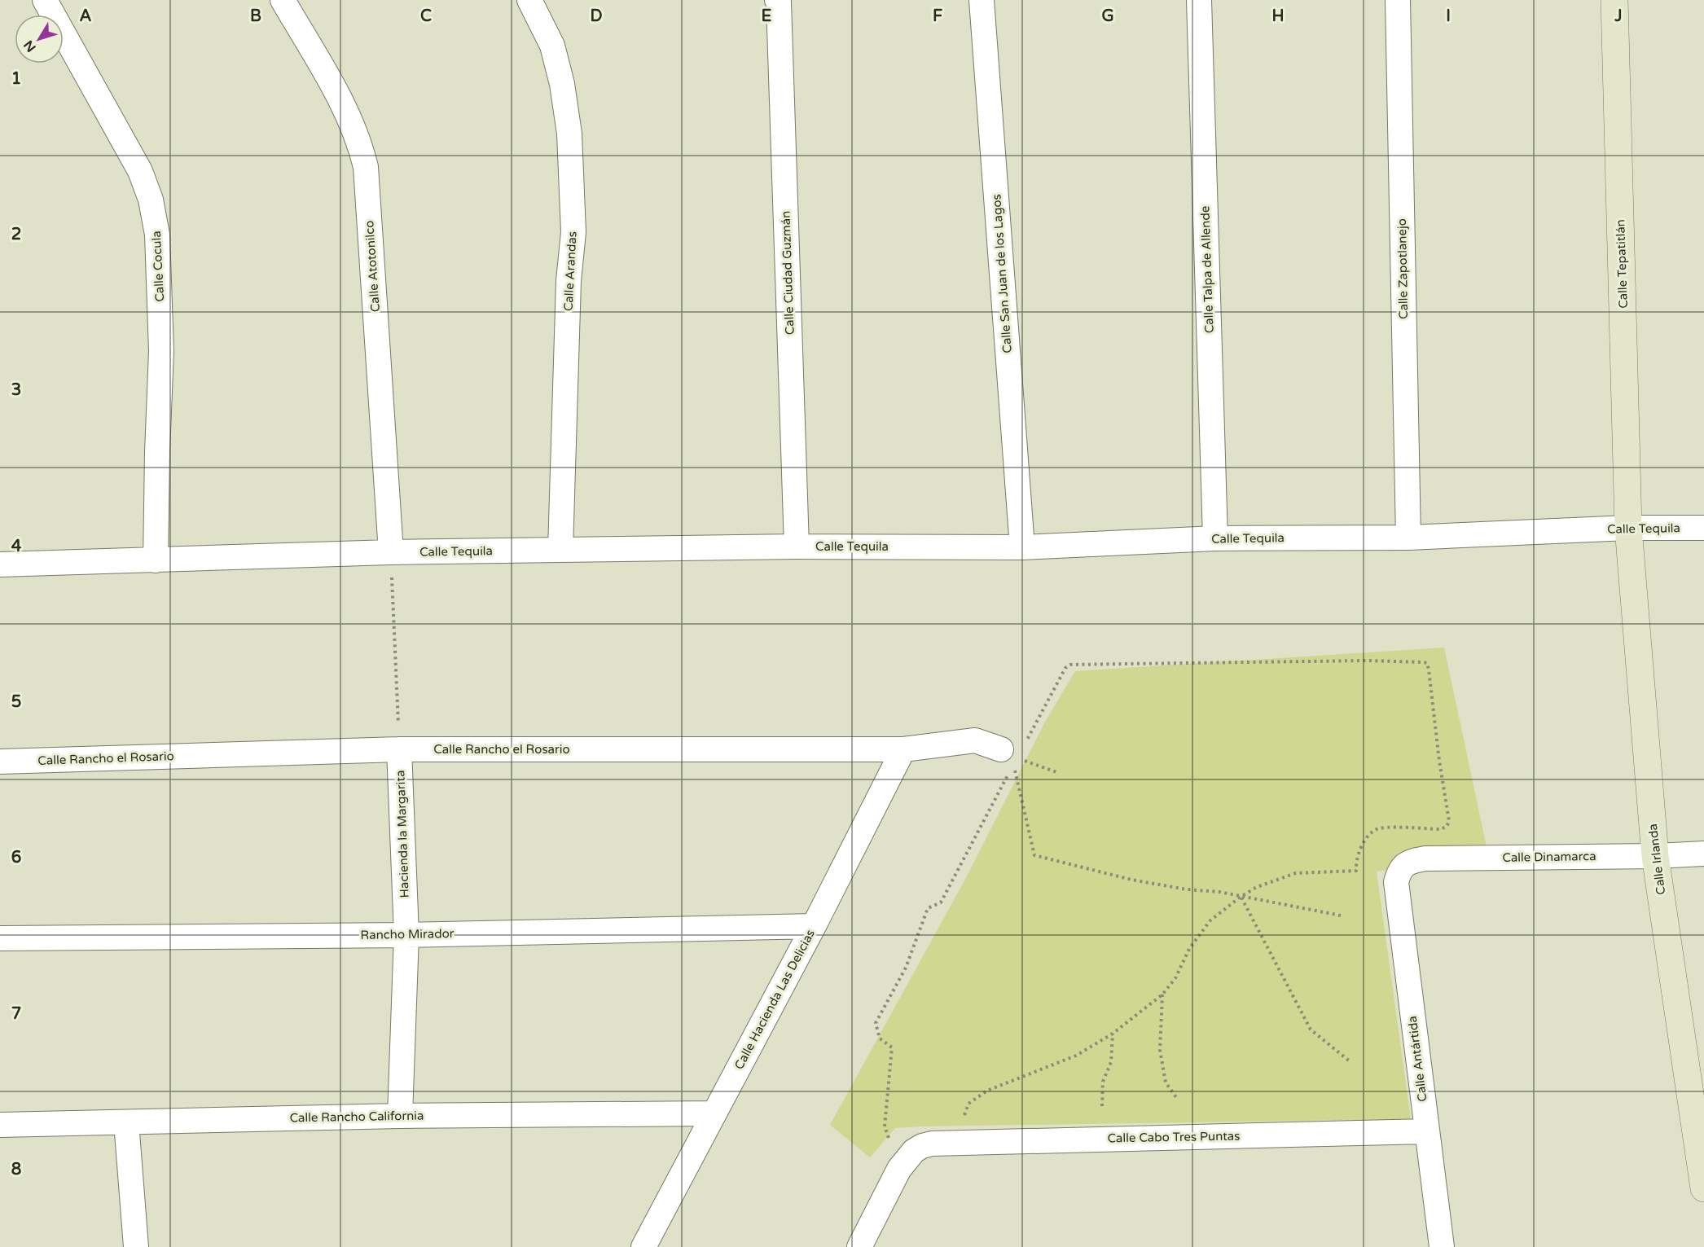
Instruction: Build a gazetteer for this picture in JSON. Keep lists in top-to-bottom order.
{
  "streets": {
    "street": [
      "Calle Tepatitlán",
      "Calle Cocula",
      "Calle Atotonilco",
      "Calle Zapotlanejo",
      "Calle Talpa de Allende",
      "Calle Arandas",
      "Calle Ciudad Guzmán",
      "Calle San Juan de los Lagos",
      "Calle Tequila",
      "Calle Rancho el Rosario",
      "Hacienda la Margarita",
      "Calle Dinamarca",
      "Calle Irlanda",
      "Rancho Mirador",
      "Calle Hacienda Las Delicias",
      "Calle Antártida",
      "Calle Rancho California",
      "Calle Cabo Tres Puntas"
    ]
  },
  "crossings": [
    ["Calle Tepatitlán", "Calle Tequila"],
    ["Calle Tepatitlán", "Calle Irlanda"],
    ["Calle Cocula", "Calle Tequila"],
    ["Calle Atotonilco", "Calle Tequila"],
    ["Calle Zapotlanejo", "Calle Tequila"],
    ["Calle Talpa de Allende", "Calle Tequila"],
    ["Calle Arandas", "Calle Tequila"],
    ["Calle Ciudad Guzmán", "Calle Tequila"],
    ["Calle San Juan de los Lagos", "Calle Tequila"],
    ["Calle Tequila", "Calle Irlanda"],
    ["Calle Rancho el Rosario", "Hacienda la Margarita"],
    ["Calle Rancho el Rosario", "Calle Hacienda Las Delicias"],
    ["Hacienda la Margarita", "Rancho Mirador"],
    ["Hacienda la Margarita", "Calle Rancho California"],
    ["Calle Dinamarca", "Calle Irlanda"],
    ["Calle Dinamarca", "Calle Antártida"],
    ["Rancho Mirador", "Calle Hacienda Las Delicias"],
    ["Calle Hacienda Las Delicias", "Calle Rancho California"],
    ["Calle Antártida", "Calle Cabo Tres Puntas"]
  ],
  "north": "bottom left",
  "grid": {
    "columns": [
      "A",
      "B",
      "C",
      "D",
      "E",
      "F",
      "G",
      "H",
      "I",
      "J"
    ],
    "rows": [
      "1",
      "2",
      "3",
      "4",
      "5",
      "6",
      "7",
      "8"
    ]
  }
}
